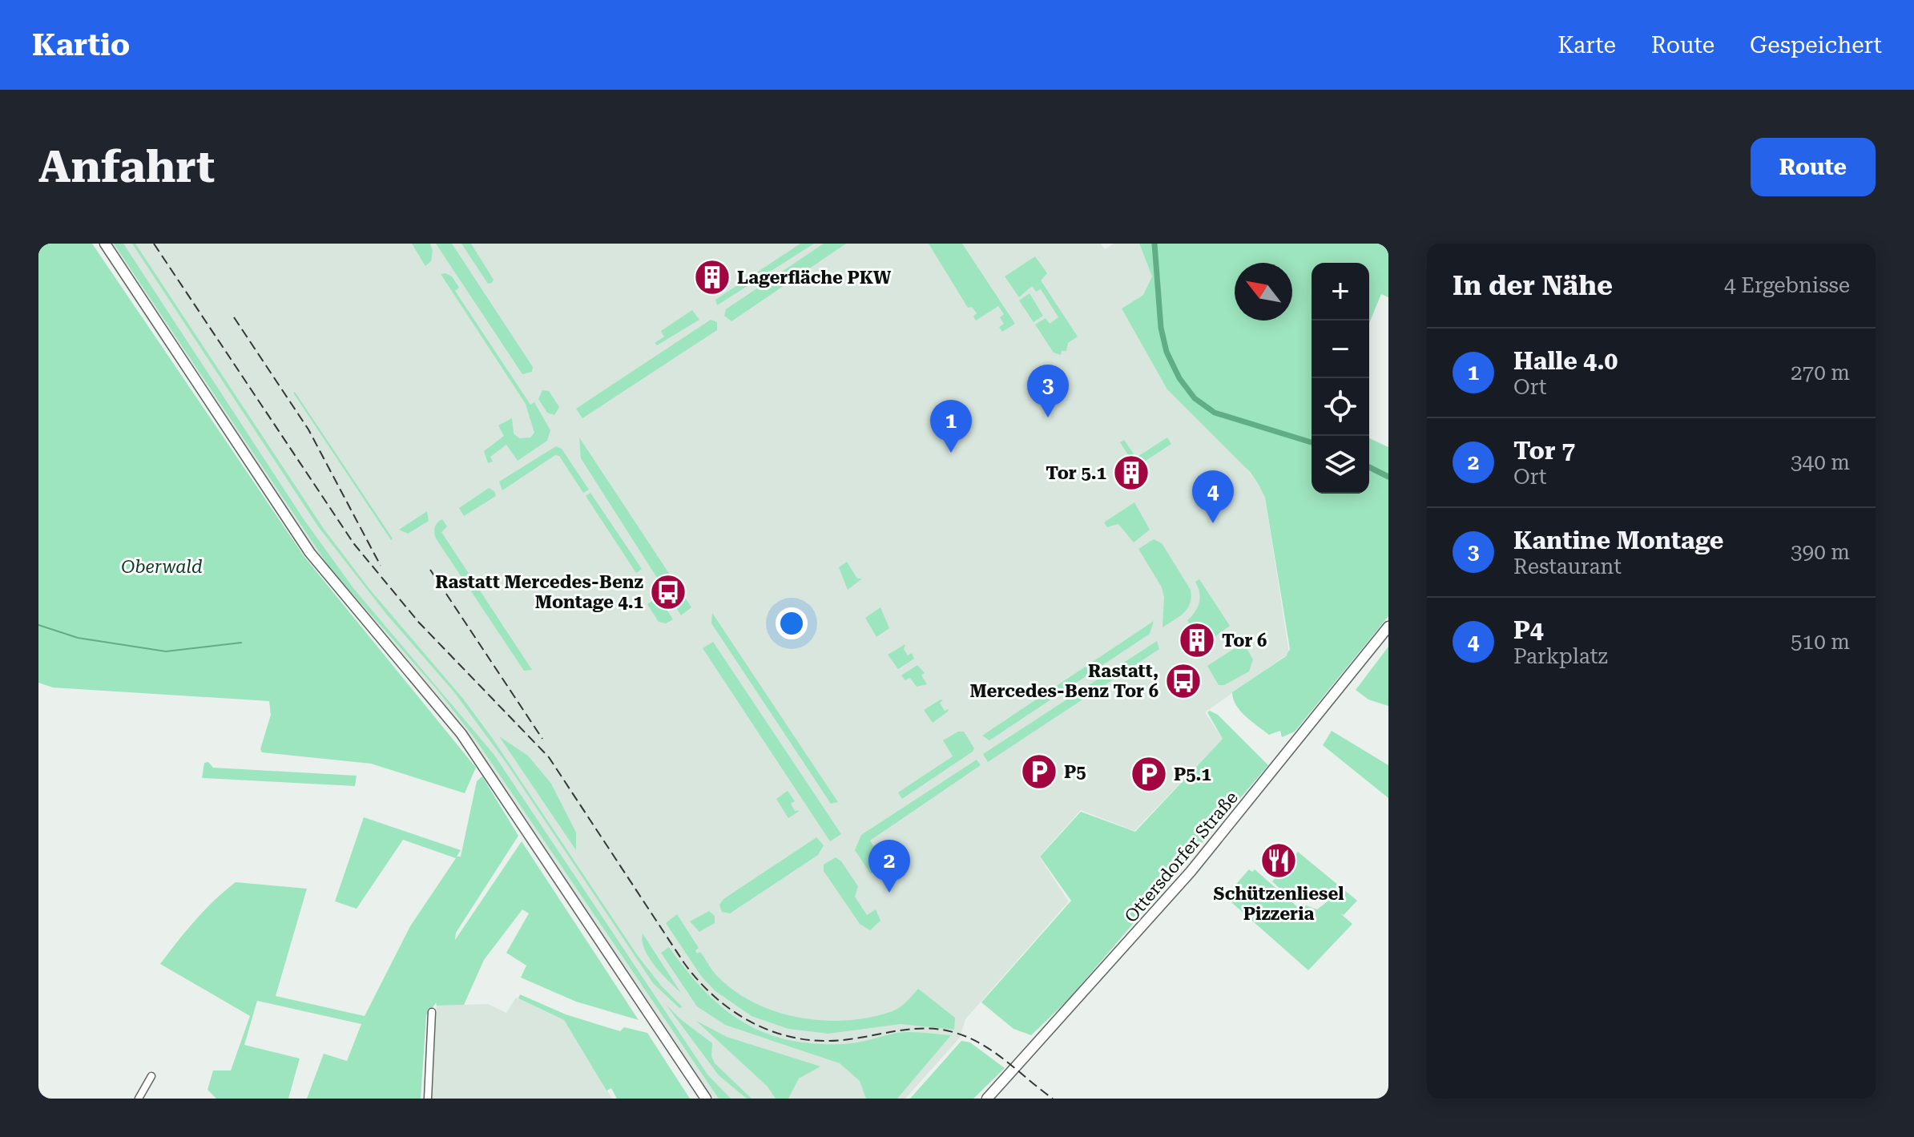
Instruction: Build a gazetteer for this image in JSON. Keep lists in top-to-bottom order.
{
  "streets": {
    "street": ["Ottersdorfer Straße"]
  },
  "parks": ["Oberwald"],
  "places": {
    "building": ["Lagerfläche PKW", "Tor 5.1", "Tor 6"],
    "bus stop": ["Rastatt Mercedes-Benz Montage 4.1", "Rastatt, Mercedes-Benz Tor 6"],
    "parking": ["P5", "P5.1"],
    "restaurant": ["Schützenliesel Pizzeria"]
  },
  "north": "top left",
  "page": {
    "header": "Kartio",
    "nav": ["Karte", "Route", "Gespeichert"],
    "buttons": "Route",
    "title": "Anfahrt",
    "heading": ["In der Nähe", "4 Ergebnisse"],
    "map_buttons": ["+", "−"],
    "list": [
      {
        "mark": "1",
        "name": "Halle 4.0",
        "note": "Ort",
        "value": "270 m"
      },
      {
        "mark": "2",
        "name": "Tor 7",
        "note": "Ort",
        "value": "340 m"
      },
      {
        "mark": "3",
        "name": "Kantine Montage",
        "note": "Restaurant",
        "value": "390 m"
      },
      {
        "mark": "4",
        "name": "P4",
        "note": "Parkplatz",
        "value": "510 m"
      }
    ],
    "pins": [
      "3",
      "1",
      "4",
      "2"
    ]
  }
}
